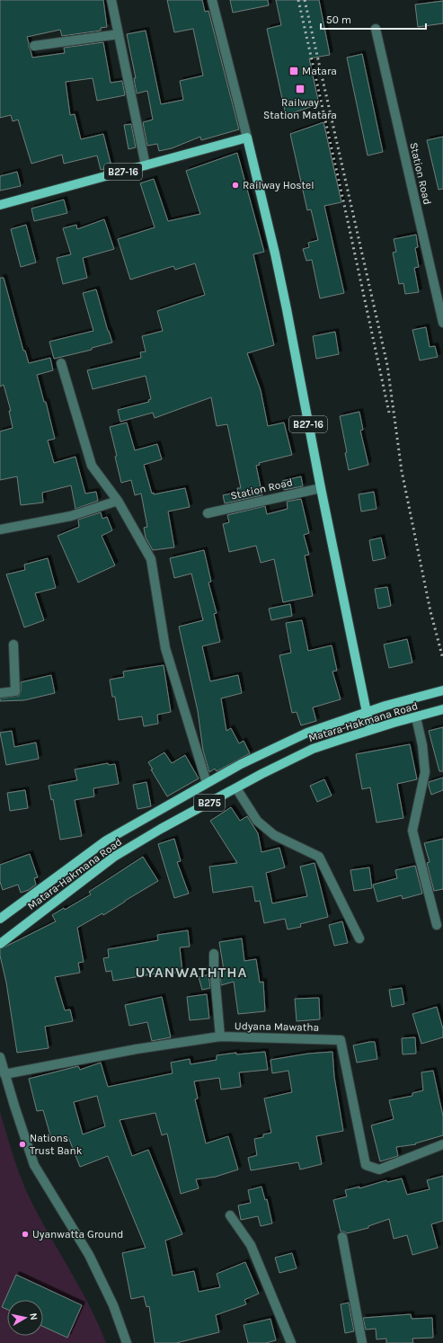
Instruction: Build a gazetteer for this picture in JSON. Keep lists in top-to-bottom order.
{
  "streets": {
    "main road": ["B27-16", "Matara-Hakmana Road", "B275"],
    "street": ["Station Road", "Udyana Mawatha"]
  },
  "crossings": [
    ["B27-16", "Station Road"],
    ["B27-16", "Matara-Hakmana Road"]
  ],
  "districts": ["UYANWATHTHA"],
  "places": {
    "transit": ["Matara", "Railway Station Matara"],
    "other": ["Railway Hostel", "Nations Trust Bank", "Uyanwatta Ground"]
  },
  "scale_bar": "50 m",
  "north": "right"
}
